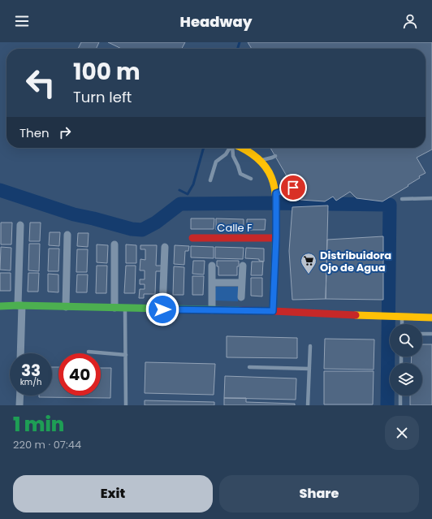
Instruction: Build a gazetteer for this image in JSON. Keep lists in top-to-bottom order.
{
  "streets": {
    "street": ["Calle F"]
  },
  "places": {
    "supermarket": ["Distribuidora Ojo de Agua"]
  },
  "page": {
    "header": "Headway",
    "turn": ["100 m", "Turn left"],
    "then": "Then",
    "speed": "33 km/h",
    "limit": "40",
    "heading": ["1 min", "220 m · 07:44"],
    "buttons": ["Exit", "Share"]
  }
}
